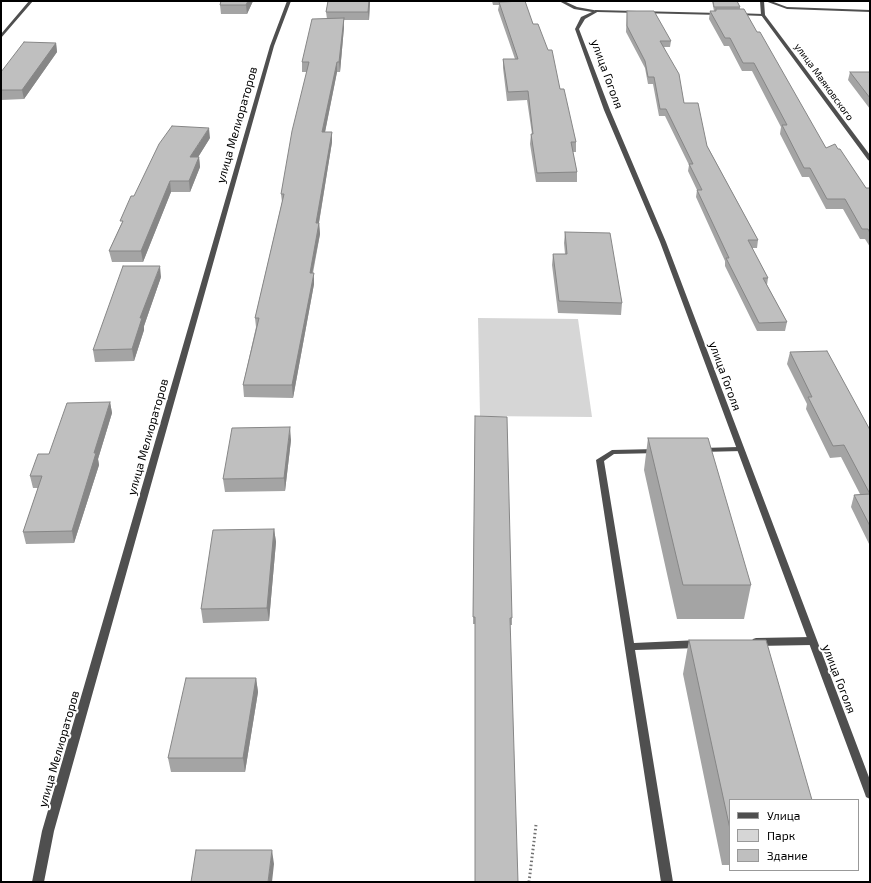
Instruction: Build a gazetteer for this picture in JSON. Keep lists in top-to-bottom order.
{
  "streets": {
    "street": ["улица Гоголя", "улица Маяковского", "улица Мелиораторов"]
  },
  "legend": ["Улица", "Парк", "Здание"]
}
